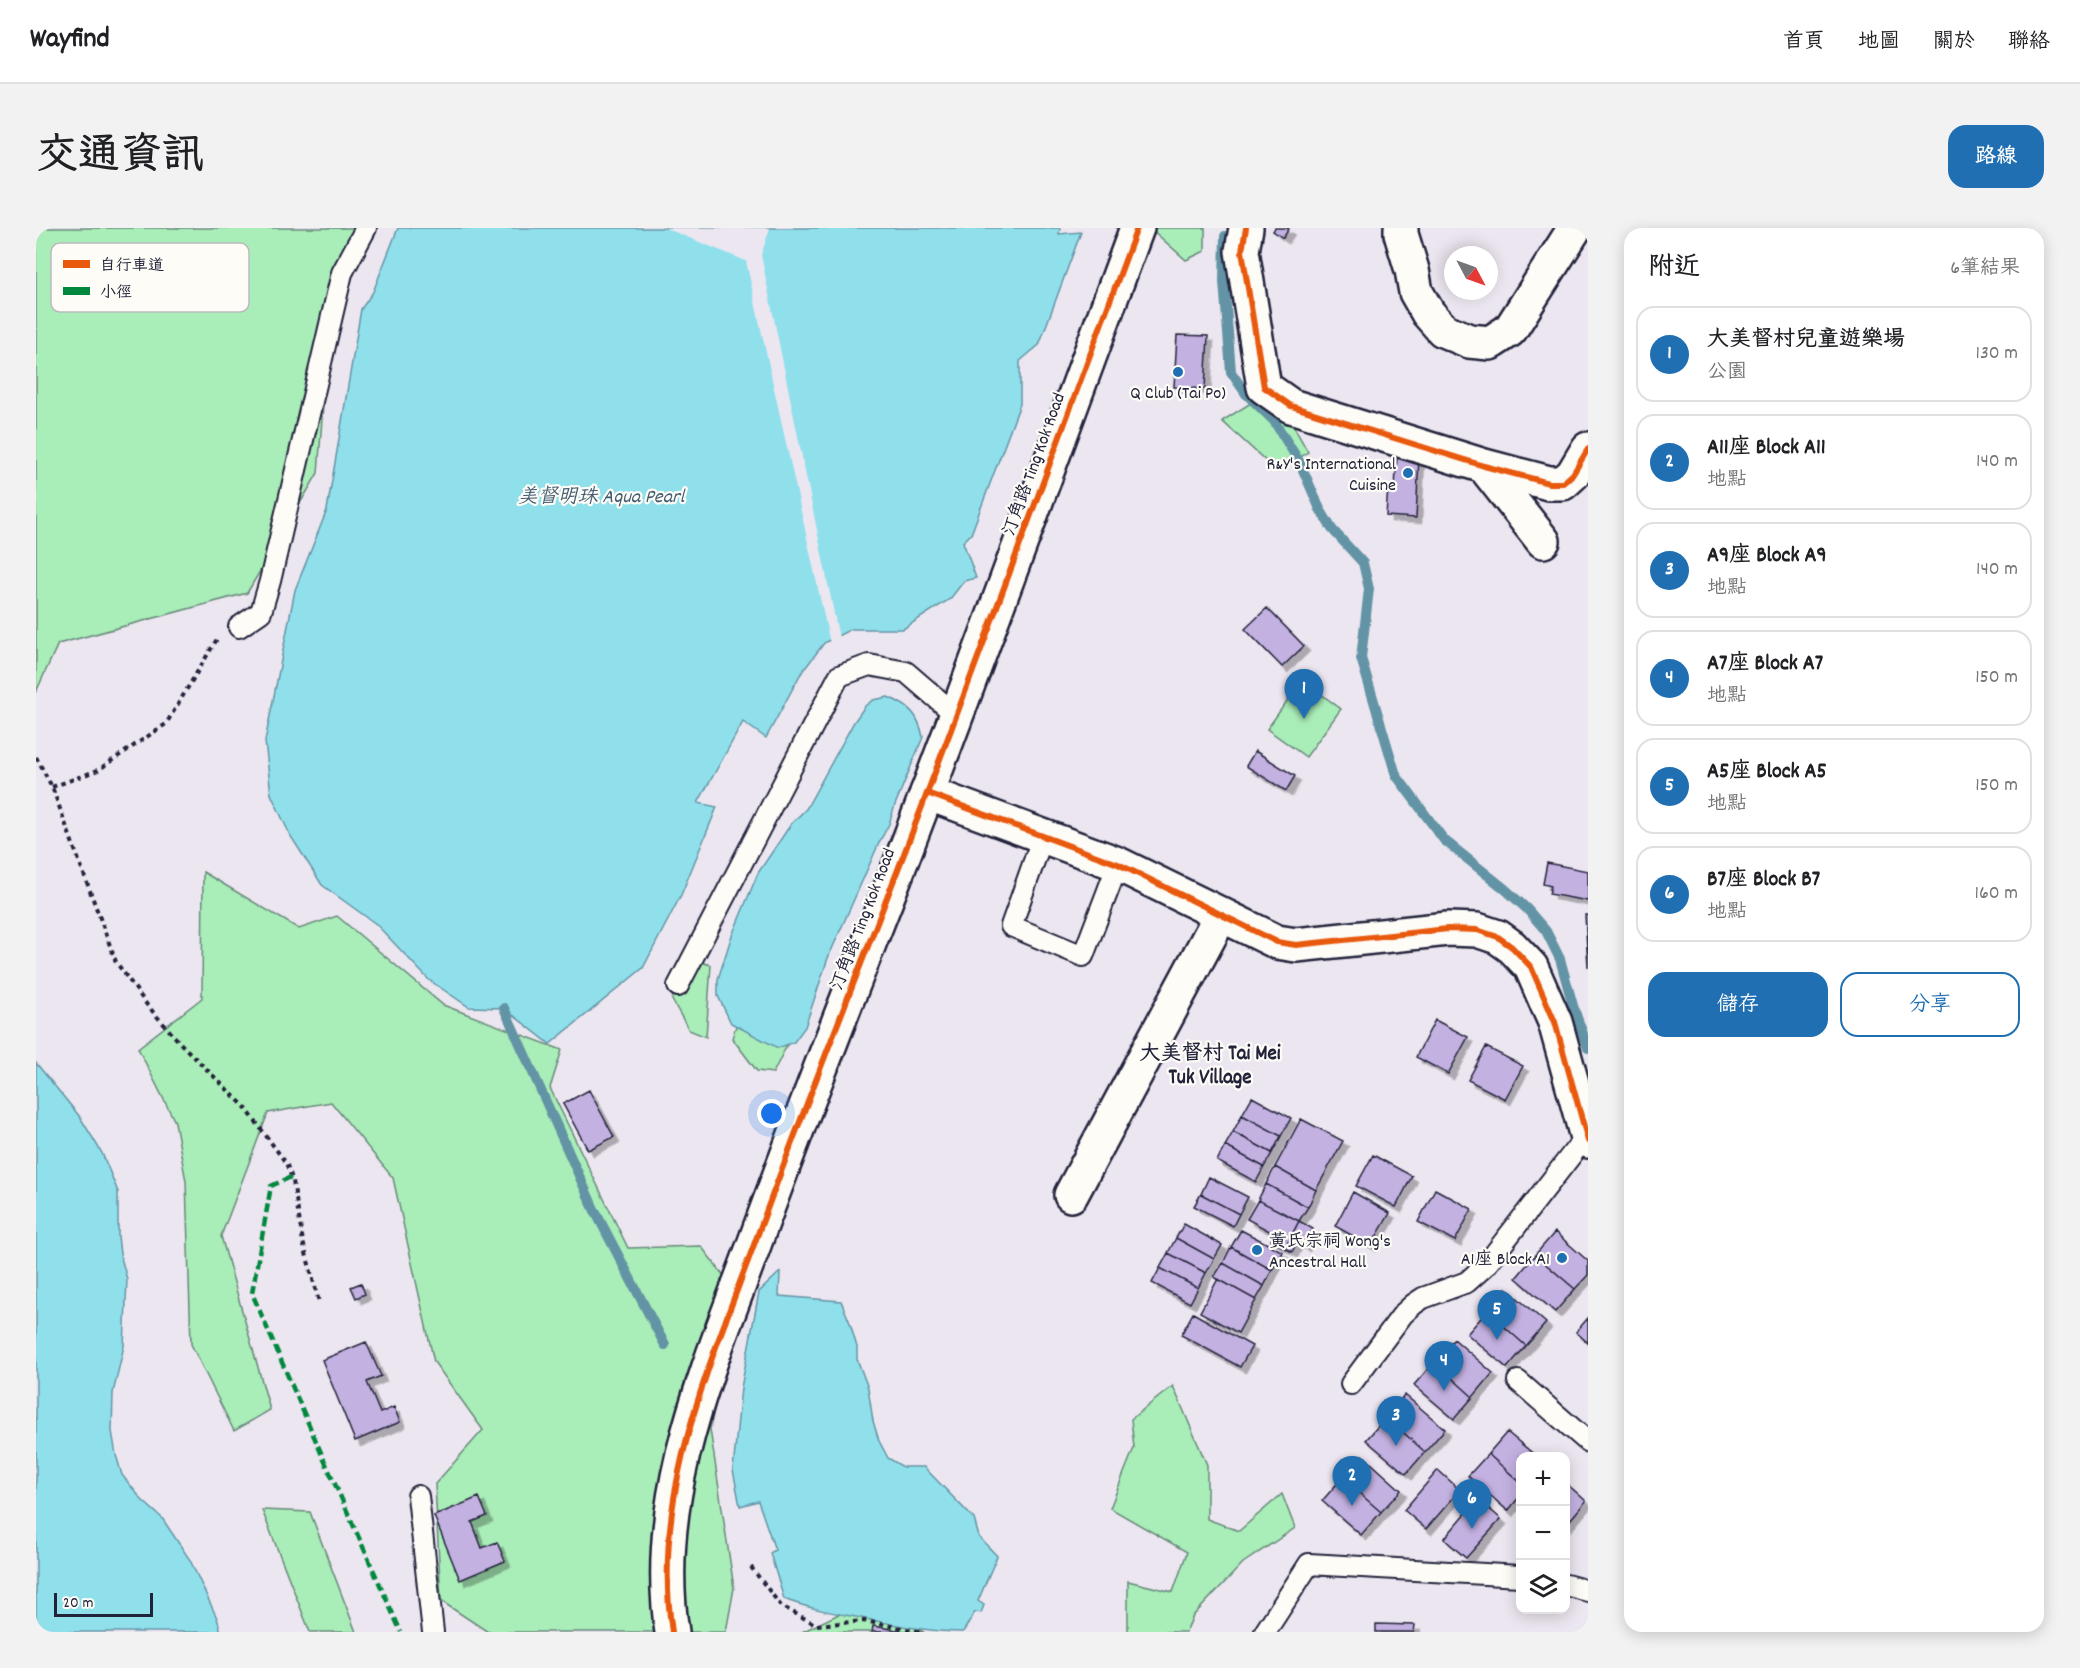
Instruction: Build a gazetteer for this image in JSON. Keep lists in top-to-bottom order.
{
  "streets": {
    "street": ["汀角路 Ting Kok Road"]
  },
  "districts": ["大美督村 Tai Mei Tuk Village"],
  "water": ["美督明珠 Aqua Pearl"],
  "places": [
    "Q Club (Tai Po)",
    "R&Y's International Cuisine",
    "黃氏宗祠 Wong's Ancestral Hall",
    "A1座 Block A1"
  ],
  "legend": ["自行車道", "小徑"],
  "scale_bar": "20 m",
  "north": "bottom right",
  "page": {
    "header": "Wayfind",
    "nav": [
      "首頁",
      "地圖",
      "關於",
      "聯絡"
    ],
    "title": "交通資訊",
    "buttons": [
      "路線",
      ["儲存", "分享"]
    ],
    "heading": ["附近", "6筆結果"],
    "list": [
      {
        "mark": "1",
        "name": "大美督村兒童遊樂場",
        "note": "公園",
        "value": "130 m"
      },
      {
        "mark": "2",
        "name": "A11座 Block A11",
        "note": "地點",
        "value": "140 m"
      },
      {
        "mark": "3",
        "name": "A9座 Block A9",
        "note": "地點",
        "value": "140 m"
      },
      {
        "mark": "4",
        "name": "A7座 Block A7",
        "note": "地點",
        "value": "150 m"
      },
      {
        "mark": "5",
        "name": "A5座 Block A5",
        "note": "地點",
        "value": "150 m"
      },
      {
        "mark": "6",
        "name": "B7座 Block B7",
        "note": "地點",
        "value": "160 m"
      }
    ],
    "pins": [
      "1",
      "5",
      "4",
      "3",
      "2",
      "6"
    ],
    "map_buttons": ["+", "−"],
    "scale": "20 m"
  }
}
